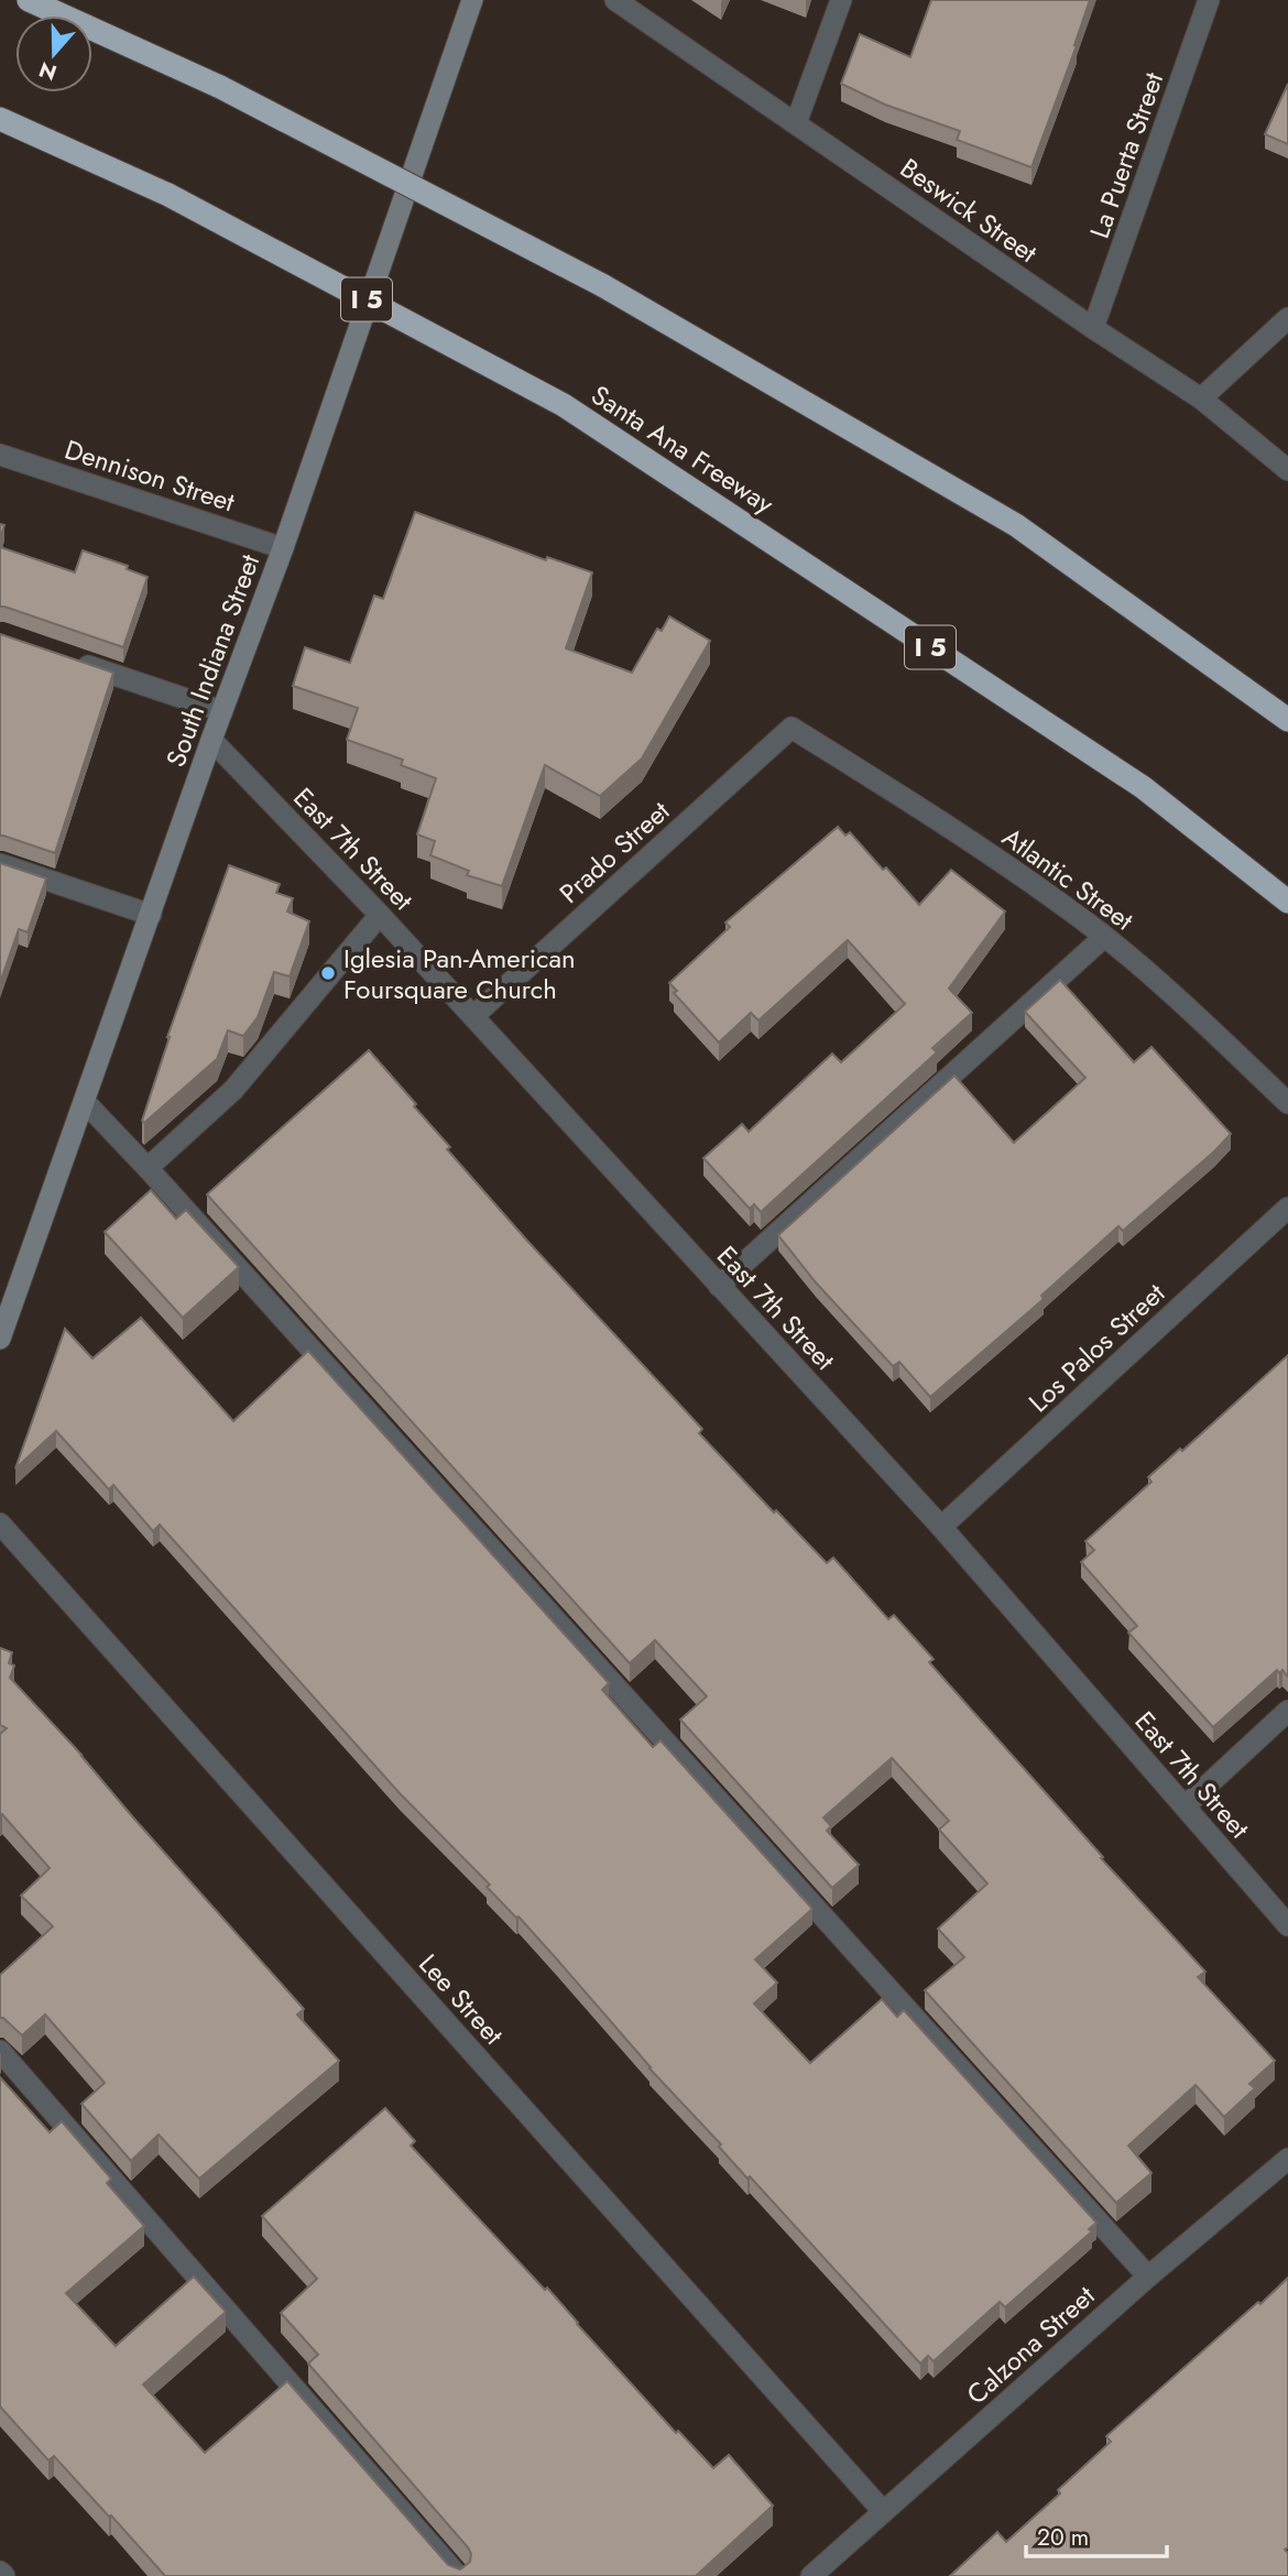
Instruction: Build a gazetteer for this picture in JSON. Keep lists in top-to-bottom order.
{
  "streets": {
    "highway": ["I 5", "Santa Ana Freeway"],
    "main road": ["South Indiana Street"],
    "street": [
      "La Puerta Street",
      "Beswick Street",
      "Dennison Street",
      "East 7th Street",
      "Prado Street",
      "Atlantic Street",
      "Los Palos Street",
      "Lee Street",
      "Calzona Street"
    ]
  },
  "crossings": [
    ["La Puerta Street", "Beswick Street"],
    ["Dennison Street", "South Indiana Street"],
    ["South Indiana Street", "East 7th Street"],
    ["East 7th Street", "Prado Street"],
    ["East 7th Street", "Los Palos Street"],
    ["Prado Street", "Atlantic Street"],
    ["Lee Street", "Calzona Street"]
  ],
  "places": ["Iglesia Pan-American Foursquare Church"],
  "scale_bar": "20 m",
  "north": "bottom"
}
